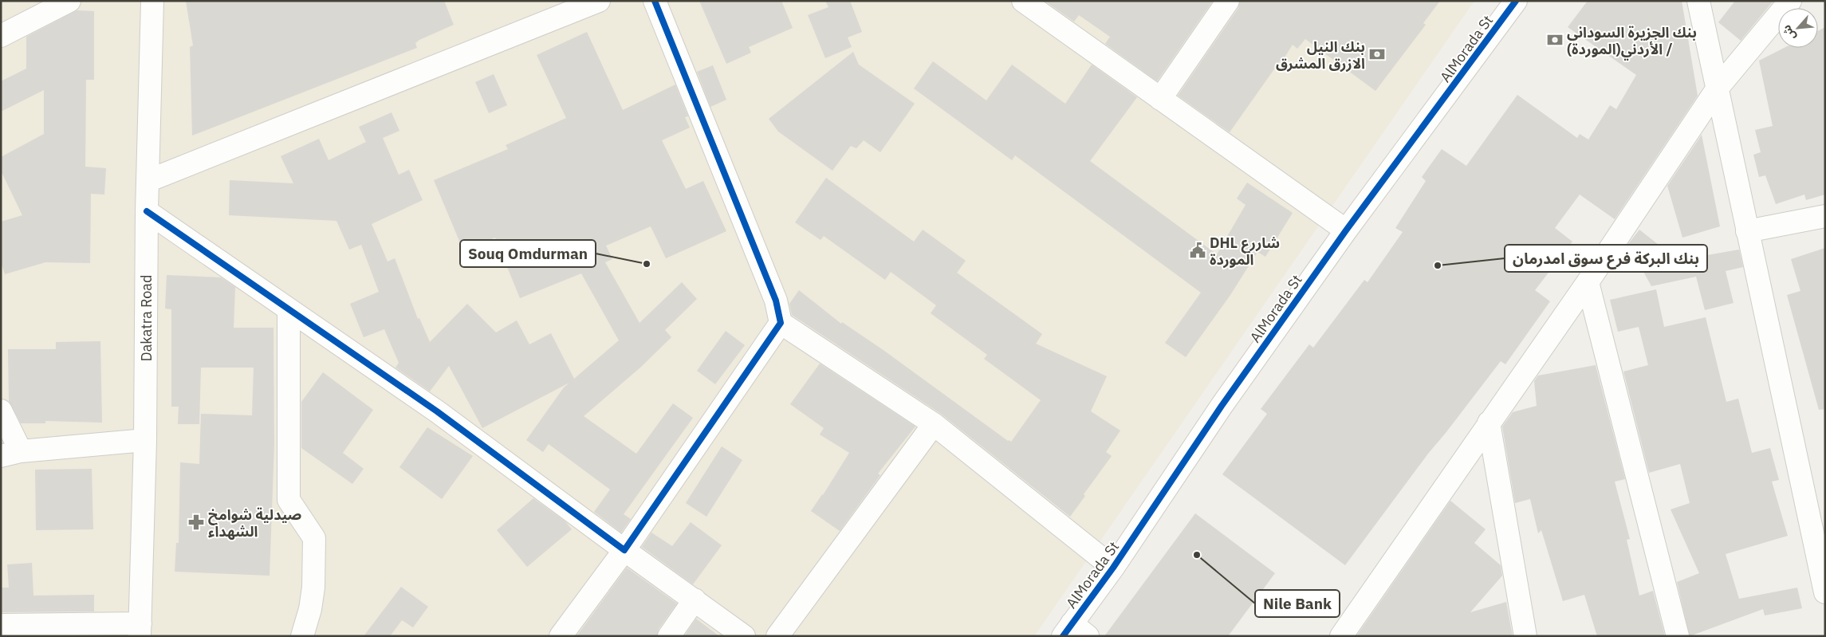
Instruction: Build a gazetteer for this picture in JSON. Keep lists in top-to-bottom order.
{
  "streets": {
    "street": ["AlMorada St", "Dakatra Road"]
  },
  "places": {
    "bank": ["بنك الجزيرة السوداني الأردني(الموردة) /", "بنك النيل الازرق المشرق"],
    "public building": ["DHL شاررع الموردة"],
    "other": ["Souq Omdurman", "بنك البركة فرع سوق امدرمان", "Nile Bank"],
    "pharmacy": ["صيدلية شوامخ الشهداء"]
  },
  "north": "bottom left"
}
